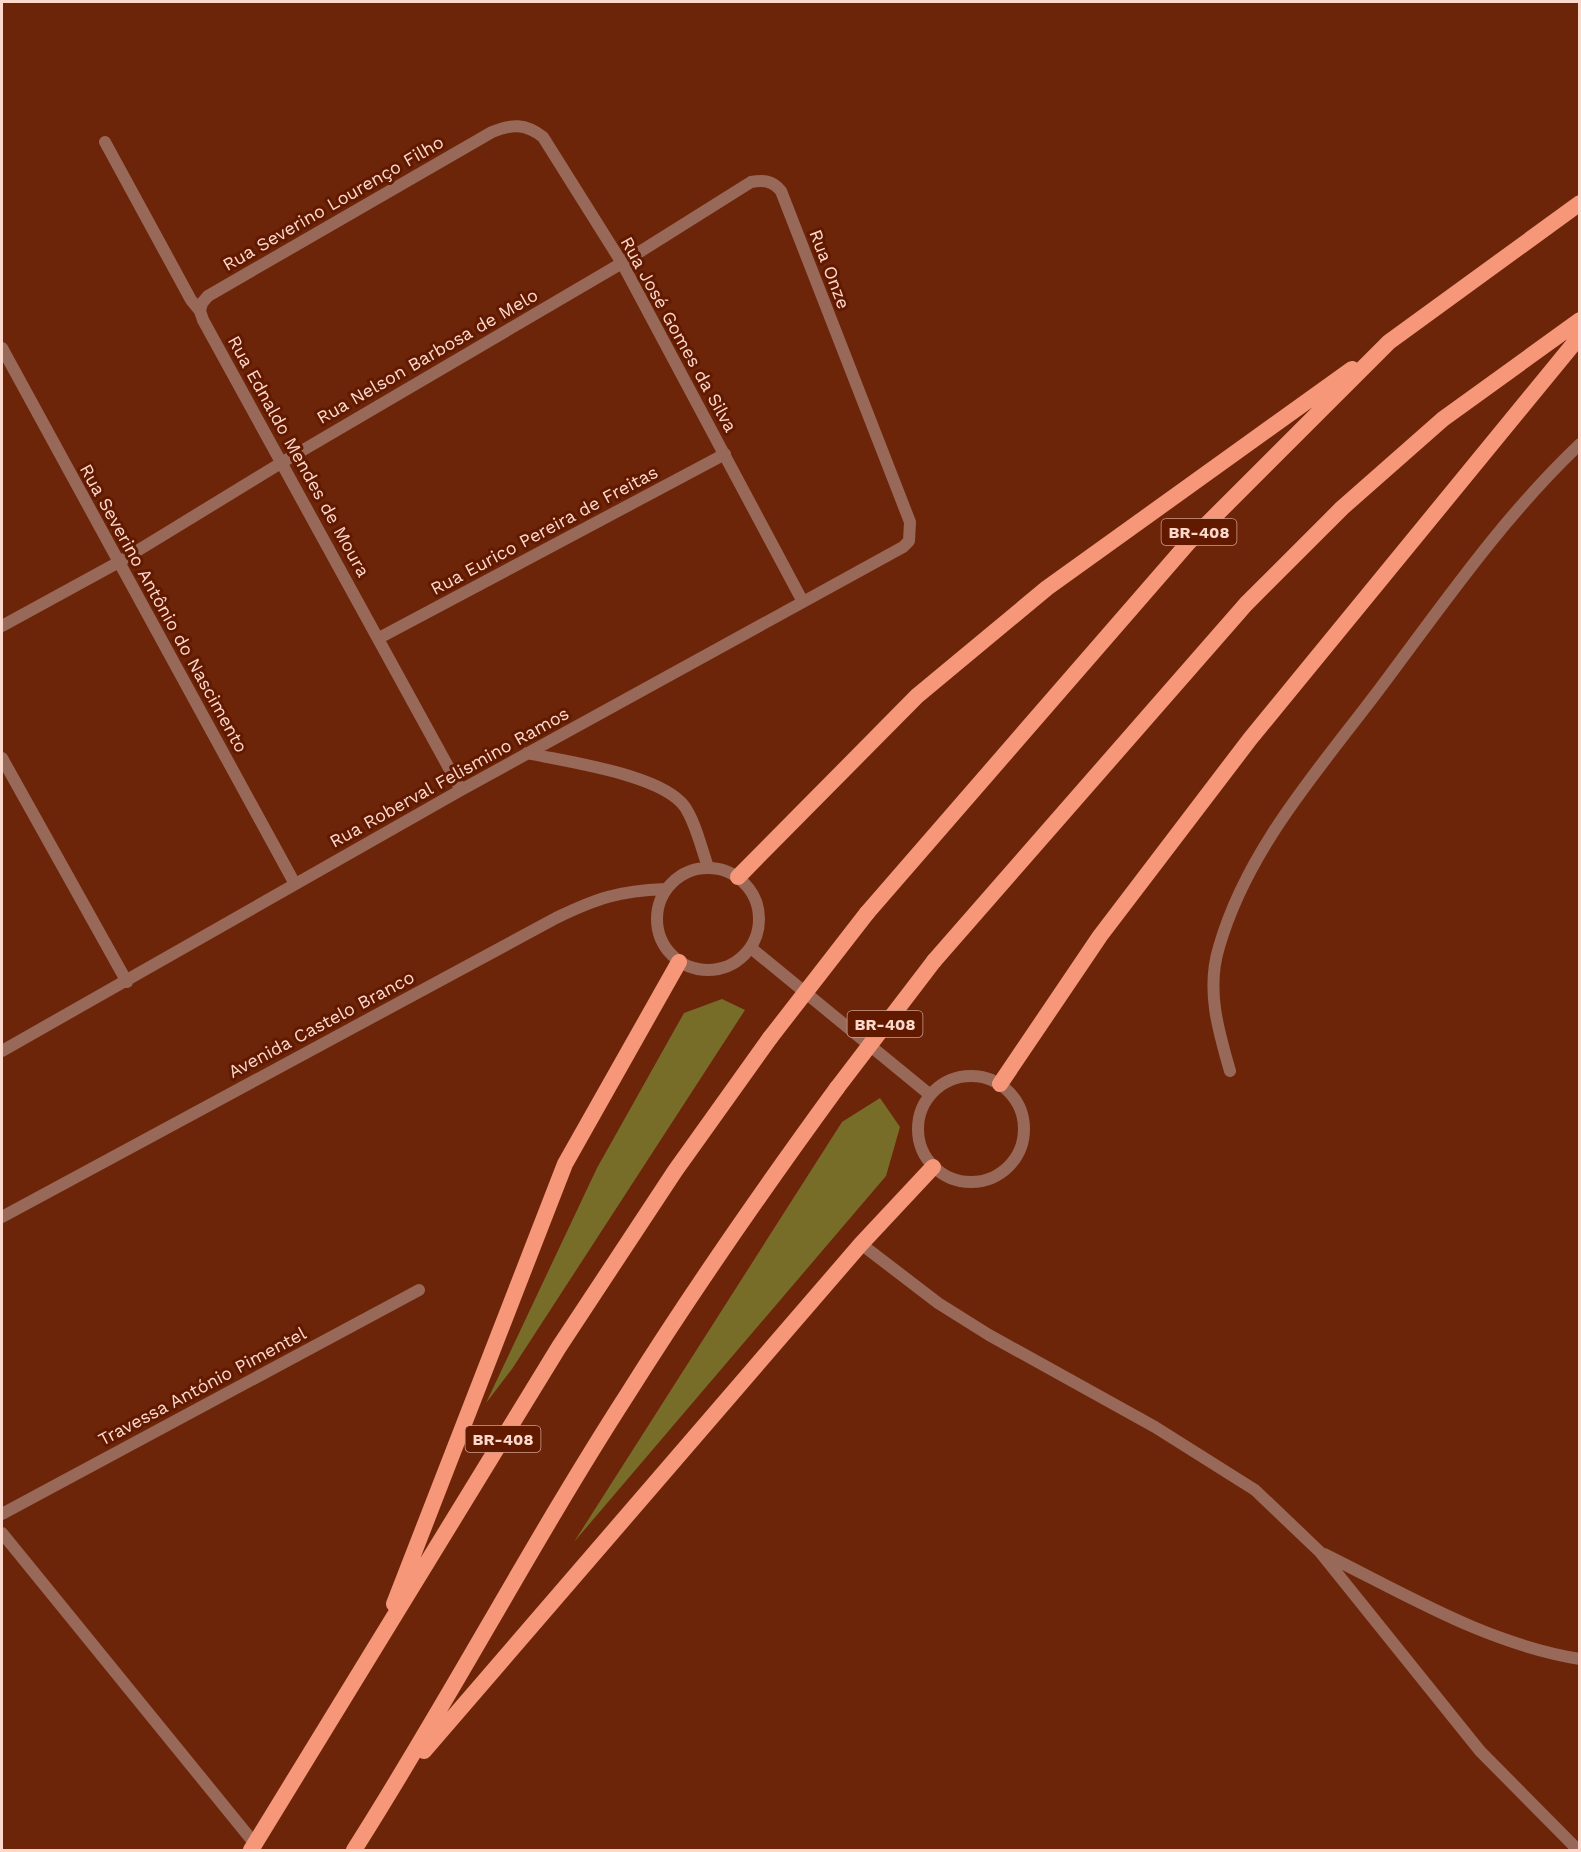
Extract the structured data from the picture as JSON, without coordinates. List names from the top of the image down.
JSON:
{
  "streets": {
    "highway": ["BR-408"],
    "street": [
      "Rua Severino Lourenço Filho",
      "Rua Onze",
      "Rua José Gomes da Silva",
      "Rua Nelson Barbosa de Melo",
      "Rua Ednaldo Mendes de Moura",
      "Rua Eurico Pereira de Freitas",
      "Rua Severino Antônio do Nascimento",
      "Rua Roberval Felismino Ramos",
      "Avenida Castelo Branco",
      "Travessa António Pimentel"
    ]
  },
  "crossings": [
    ["Rua Severino Lourenço Filho", "Rua José Gomes da Silva"],
    ["Rua Severino Lourenço Filho", "Rua Ednaldo Mendes de Moura"],
    ["Rua Onze", "Rua José Gomes da Silva"],
    ["Rua Onze", "Rua Nelson Barbosa de Melo"],
    ["Rua Onze", "Rua Roberval Felismino Ramos"],
    ["Rua José Gomes da Silva", "Rua Nelson Barbosa de Melo"],
    ["Rua José Gomes da Silva", "Rua Eurico Pereira de Freitas"],
    ["Rua José Gomes da Silva", "Rua Roberval Felismino Ramos"],
    ["Rua Nelson Barbosa de Melo", "Rua Ednaldo Mendes de Moura"],
    ["Rua Nelson Barbosa de Melo", "Rua Severino Antônio do Nascimento"],
    ["Rua Ednaldo Mendes de Moura", "Rua Eurico Pereira de Freitas"],
    ["Rua Ednaldo Mendes de Moura", "Rua Roberval Felismino Ramos"],
    ["Rua Severino Antônio do Nascimento", "Rua Roberval Felismino Ramos"]
  ]
}
